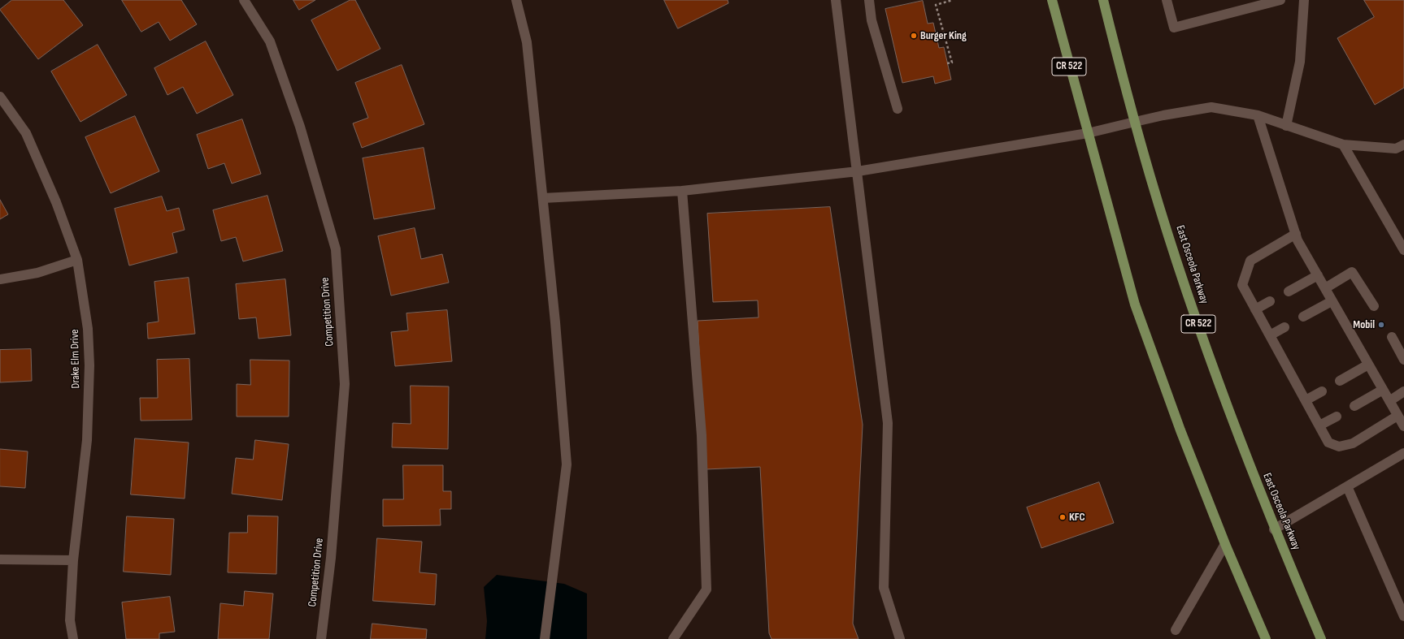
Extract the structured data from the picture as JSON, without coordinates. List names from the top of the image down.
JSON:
{
  "streets": {
    "main road": ["CR 522", "East Osceola Parkway"],
    "street": ["Competition Drive", "Drake Elm Drive"]
  },
  "places": ["Burger King", "Mobil", "KFC"]
}
